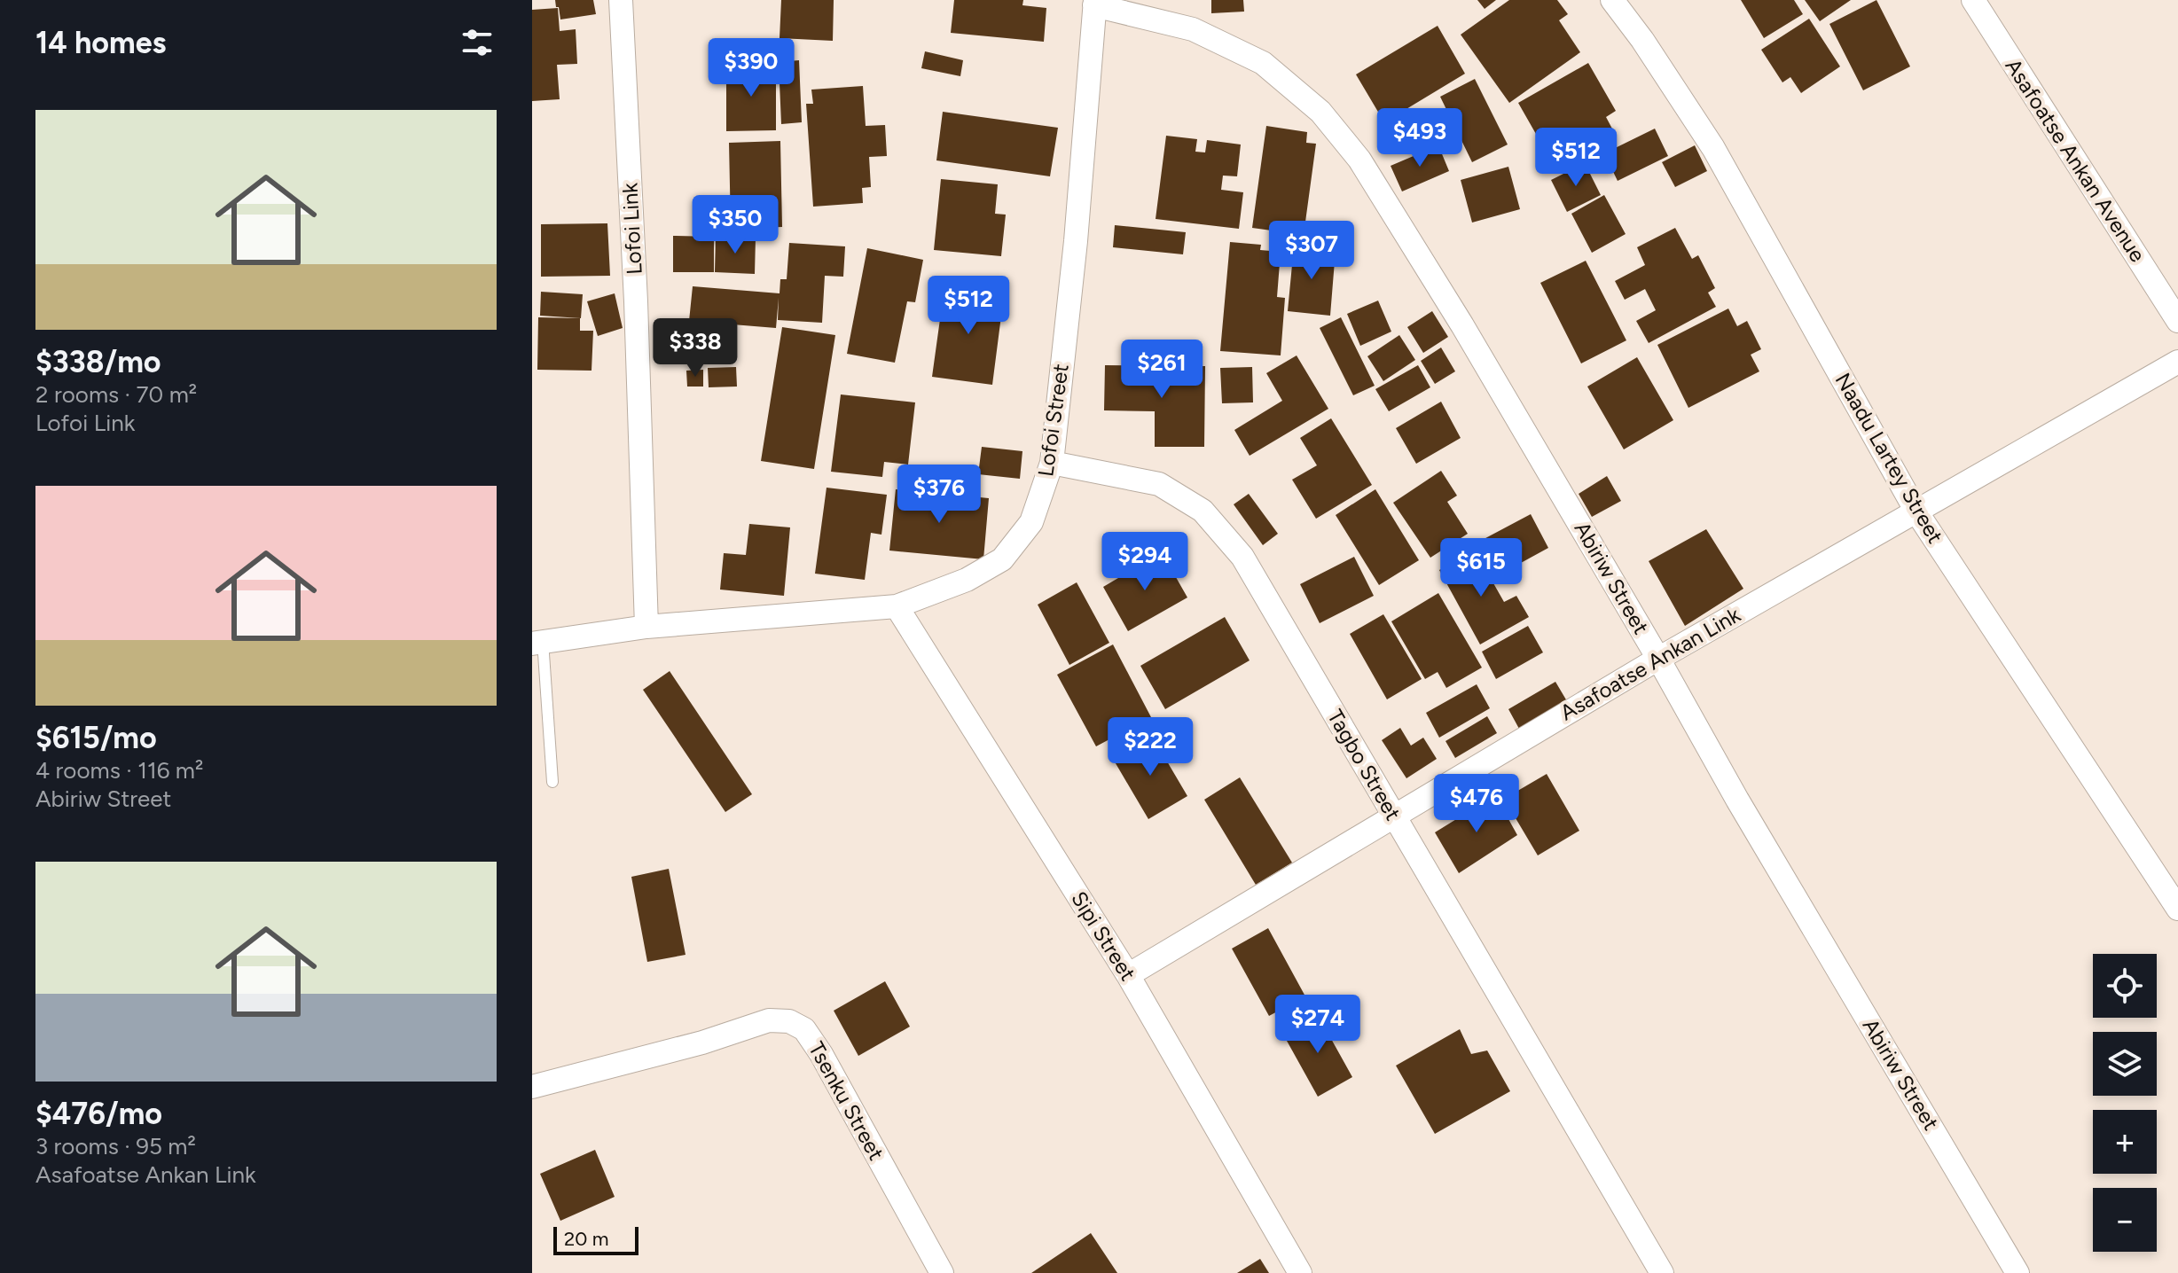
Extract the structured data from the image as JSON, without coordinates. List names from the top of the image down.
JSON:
{
  "streets": {
    "street": [
      "Asafoatse Ankan Avenue",
      "Lofoi Link",
      "Lofoi Street",
      "Naadu Lartey Street",
      "Abiriw Street",
      "Asafoatse Ankan Link",
      "Tagbo Street",
      "Sipi Street",
      "Tsenku Street"
    ]
  },
  "crossings": [
    ["Lofoi Link", "Lofoi Street"],
    ["Lofoi Street", "Abiriw Street"],
    ["Lofoi Street", "Tagbo Street"],
    ["Lofoi Street", "Sipi Street"],
    ["Naadu Lartey Street", "Asafoatse Ankan Link"],
    ["Abiriw Street", "Asafoatse Ankan Link"],
    ["Asafoatse Ankan Link", "Tagbo Street"],
    ["Asafoatse Ankan Link", "Sipi Street"]
  ],
  "scale_bar": "20 m",
  "page": {
    "heading": "14 homes",
    "price": [
      "$390",
      "$493",
      "$512",
      "$350",
      "$307",
      "$512",
      "$338",
      "$261",
      "$376",
      "$294",
      "$615",
      "$222",
      "$476",
      "$274"
    ],
    "list": [
      {
        "name": "$338/mo",
        "note": "2 rooms · 70 m² · Lofoi Link"
      },
      {
        "name": "$615/mo",
        "note": "4 rooms · 116 m² · Abiriw Street"
      },
      {
        "name": "$476/mo",
        "note": "3 rooms · 95 m² · Asafoatse Ankan Link"
      }
    ],
    "map_buttons": ["+", "−"],
    "scale": "20 m"
  }
}
